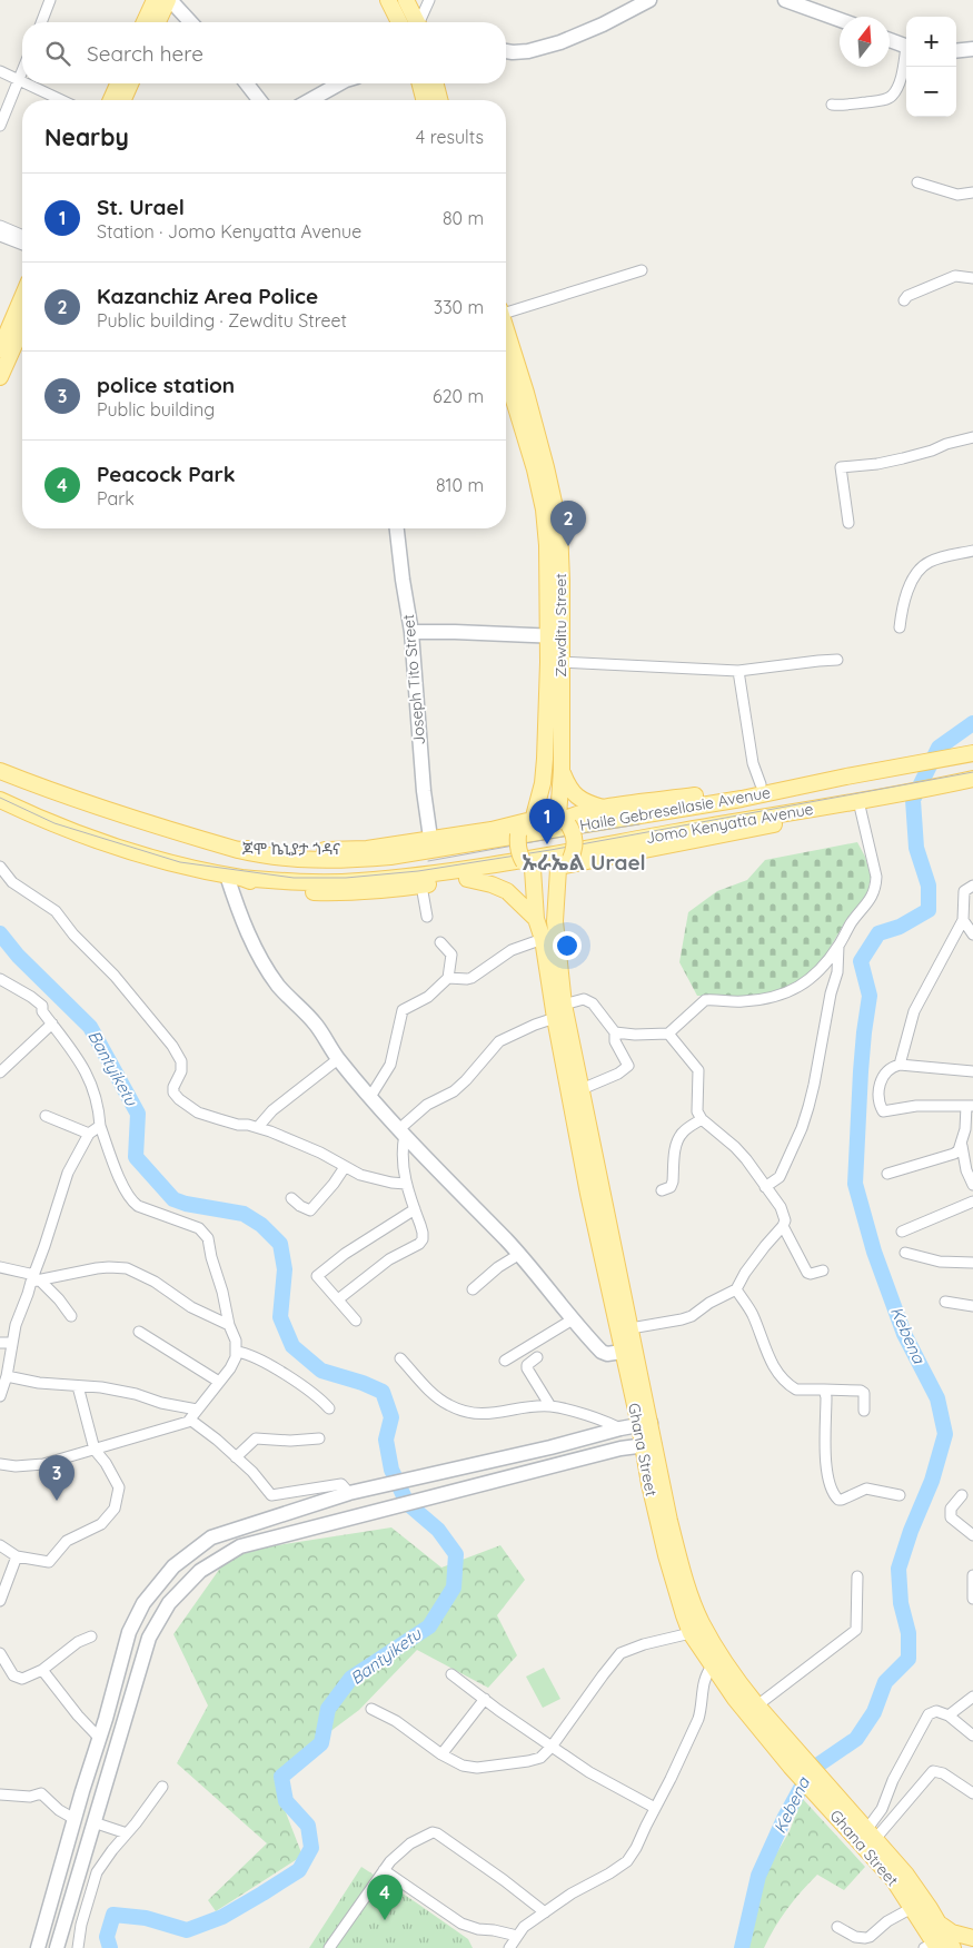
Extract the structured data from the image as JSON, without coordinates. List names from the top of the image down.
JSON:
{
  "streets": {
    "main road": [
      "Zewditu Street",
      "Joseph Tito Street",
      "Haile Gebresellasie Avenue",
      "Jomo Kenyatta Avenue",
      "ጆሞ ኬኒያታ ጎዳና",
      "Ghana Street"
    ]
  },
  "crossings": [
    ["Zewditu Street", "Haile Gebresellasie Avenue"],
    ["Zewditu Street", "ጆሞ ኬኒያታ ጎዳና"],
    ["Zewditu Street", "Ghana Street"],
    ["Joseph Tito Street", "ጆሞ ኬኒያታ ጎዳና"],
    ["Haile Gebresellasie Avenue", "ጆሞ ኬኒያታ ጎዳና"],
    ["Haile Gebresellasie Avenue", "Ghana Street"],
    ["ጆሞ ኬኒያታ ጎዳና", "Ghana Street"]
  ],
  "districts": ["ኡራኤል Urael"],
  "water": ["Bantyiketu", "Kebena"],
  "north": "top",
  "page": {
    "map_buttons": ["+", "−"],
    "search": "Search here",
    "heading": ["Nearby", "4 results"],
    "list": [
      {
        "mark": "1",
        "name": "St. Urael",
        "note": "Station · Jomo Kenyatta Avenue",
        "value": "80 m"
      },
      {
        "mark": "2",
        "name": "Kazanchiz Area Police",
        "note": "Public building · Zewditu Street",
        "value": "330 m"
      },
      {
        "mark": "3",
        "name": "police station",
        "note": "Public building",
        "value": "620 m"
      },
      {
        "mark": "4",
        "name": "Peacock Park",
        "note": "Park",
        "value": "810 m"
      }
    ],
    "pins": [
      "2",
      "1",
      "3",
      "4"
    ]
  }
}
